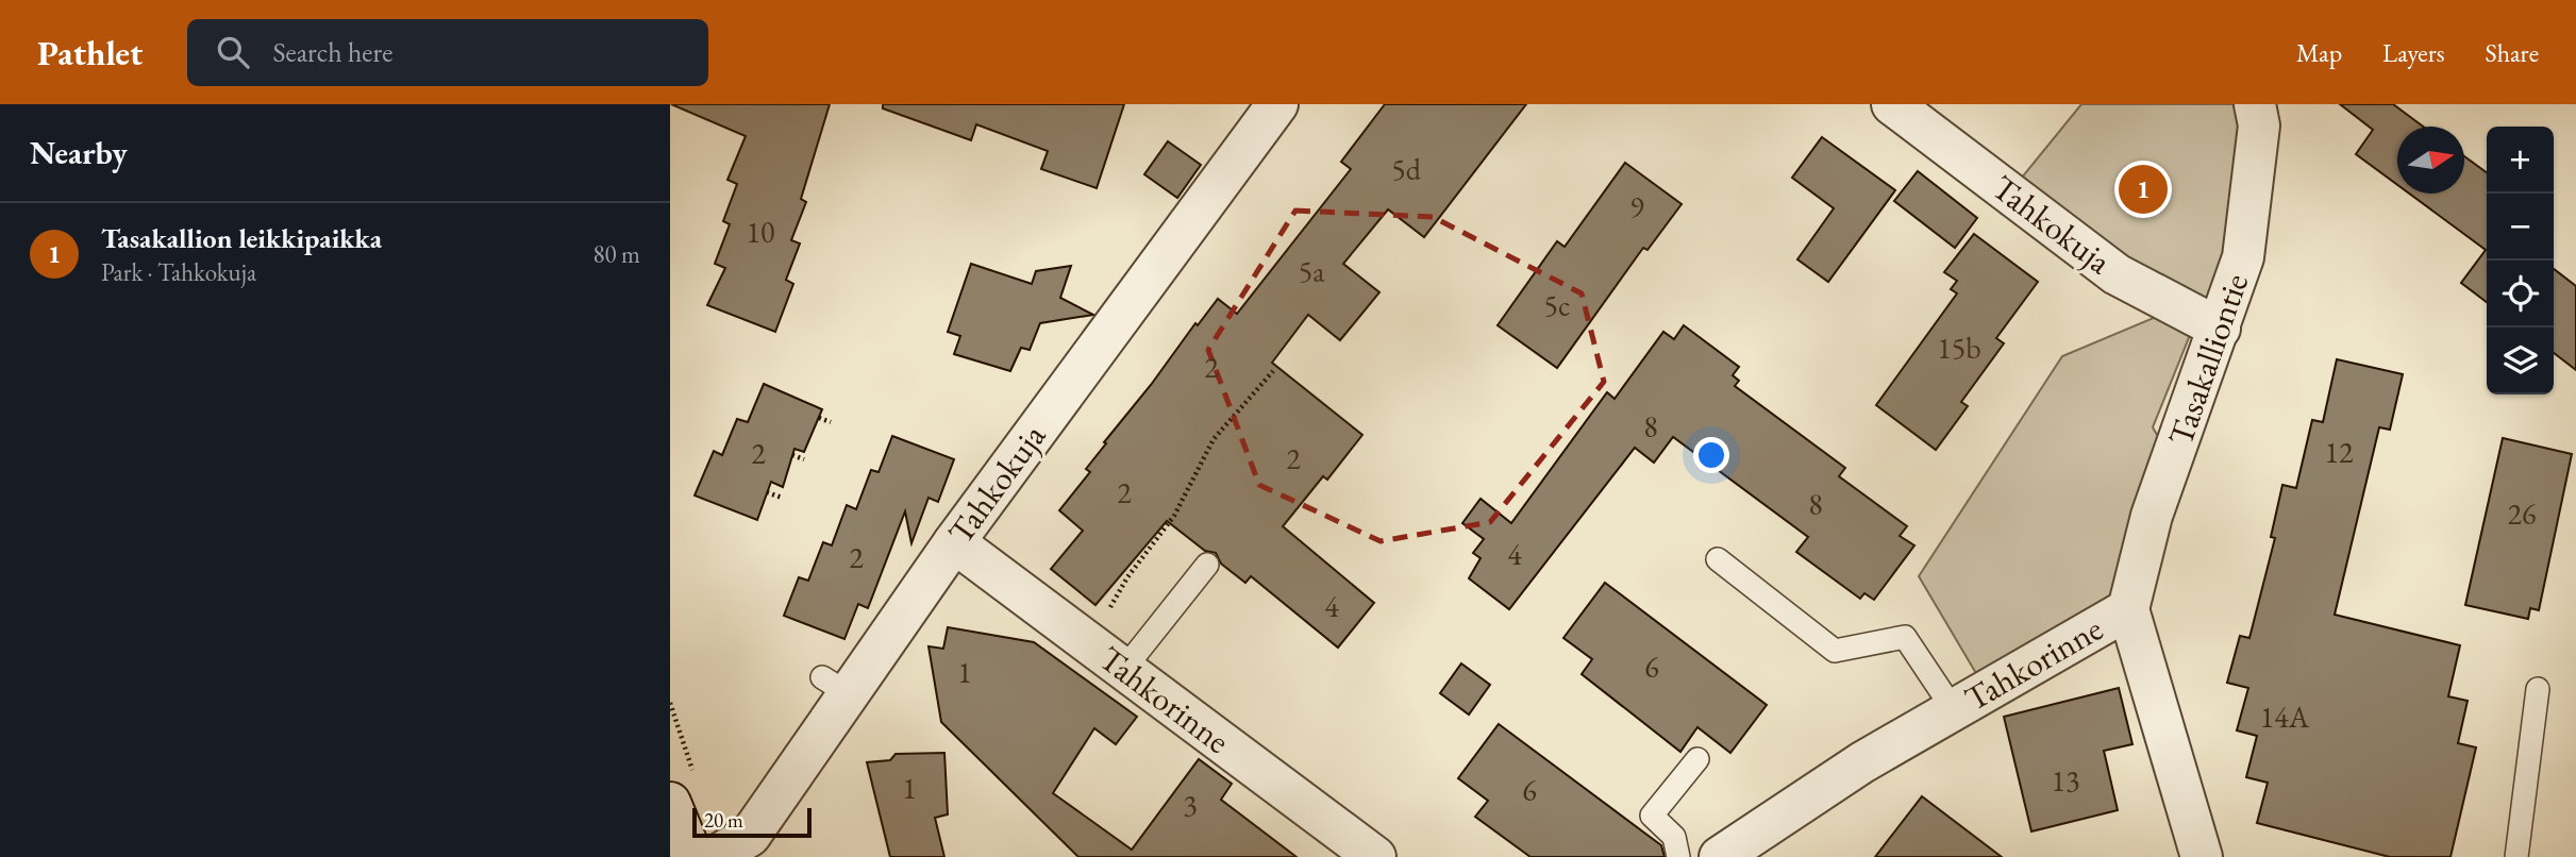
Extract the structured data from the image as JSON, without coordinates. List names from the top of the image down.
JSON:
{
  "streets": {
    "street": ["Tahkokuja", "Tasakalliontie", "Tahkorinne"]
  },
  "crossings": [
    ["Tahkokuja", "Tasakalliontie"],
    ["Tahkokuja", "Tahkorinne"],
    ["Tasakalliontie", "Tahkorinne"]
  ],
  "house_numbers": [
    "5d",
    "9",
    "10",
    "5a",
    "5c",
    "15b",
    "2",
    "8",
    "12",
    "2",
    "2",
    "2",
    "8",
    "26",
    "4",
    "2",
    "4",
    "6",
    "1",
    "14A",
    "13",
    "1",
    "6",
    "3"
  ],
  "scale_bar": "20 m",
  "north": "right",
  "page": {
    "header": "Pathlet",
    "search": "Search here",
    "nav": ["Map", "Layers", "Share"],
    "heading": "Nearby",
    "map_buttons": ["+", "−"],
    "pins": "1",
    "list": [
      {
        "mark": "1",
        "name": "Tasakallion leikkipaikka",
        "note": "Park · Tahkokuja",
        "value": "80 m"
      }
    ],
    "scale": "20 m"
  }
}
